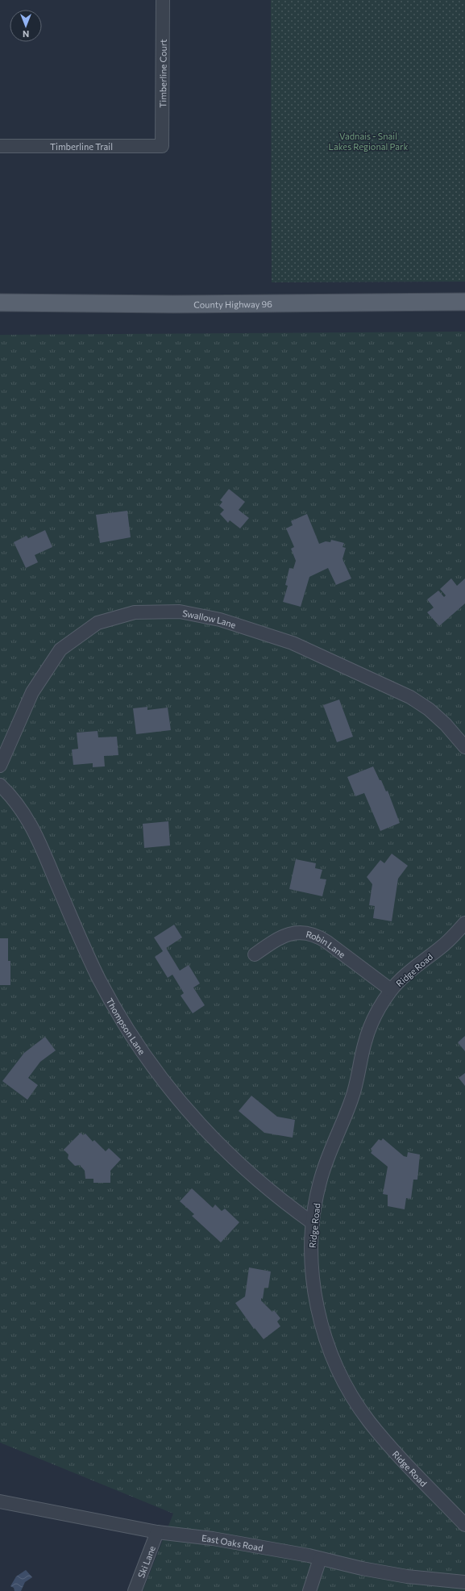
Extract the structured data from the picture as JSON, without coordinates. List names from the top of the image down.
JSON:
{
  "streets": {
    "main road": ["County Highway 96"],
    "street": [
      "Timberline Court",
      "Timberline Trail",
      "Swallow Lane",
      "Robin Lane",
      "Ridge Road",
      "Thompson Lane",
      "East Oaks Road",
      "Ski Lane"
    ]
  },
  "crossings": [
    ["Timberline Court", "Timberline Trail"],
    ["Robin Lane", "Ridge Road"],
    ["Ridge Road", "Thompson Lane"],
    ["East Oaks Road", "Ski Lane"]
  ],
  "parks": ["Vadnais - Snail Lakes Regional Park"],
  "north": "bottom"
}
